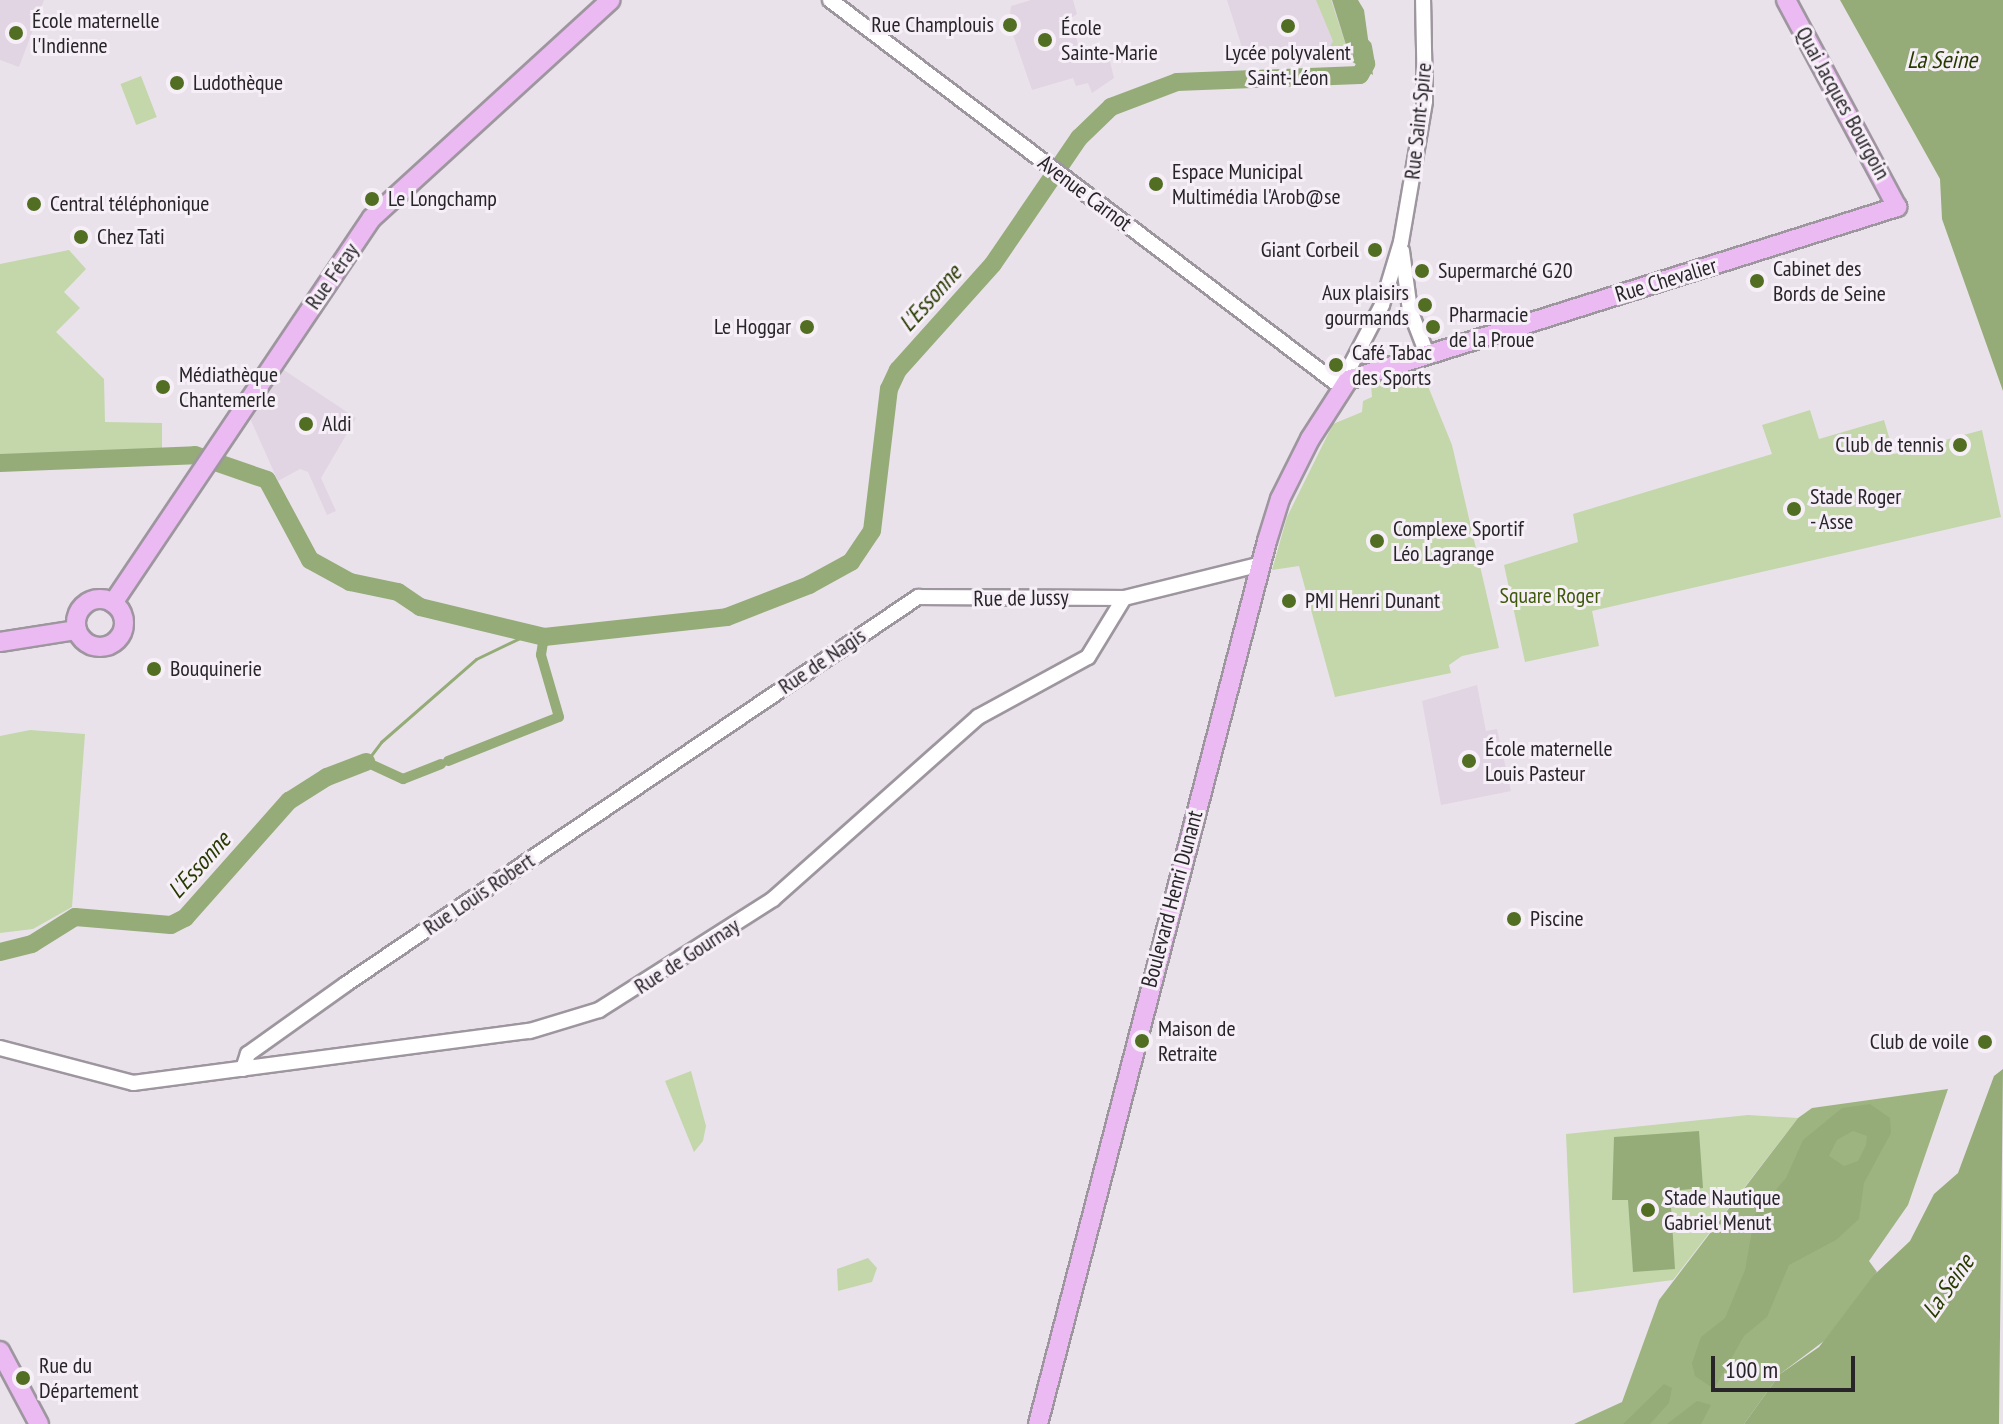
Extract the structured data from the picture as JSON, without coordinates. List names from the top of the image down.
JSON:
{
  "streets": {
    "main road": [
      "Quai Jacques Bourgoin",
      "Rue Féray",
      "Rue Chevalier",
      "Boulevard Henri Dunant"
    ],
    "street": [
      "Rue Saint-Spire",
      "Avenue Carnot",
      "Rue de Jussy",
      "Rue de Nagis",
      "Rue Louis Robert",
      "Rue de Gournay"
    ]
  },
  "crossings": [
    ["Quai Jacques Bourgoin", "Rue Chevalier"],
    ["Rue Saint-Spire", "Rue Chevalier"],
    ["Avenue Carnot", "Rue Chevalier"],
    ["Avenue Carnot", "Boulevard Henri Dunant"],
    ["Rue Chevalier", "Boulevard Henri Dunant"],
    ["Rue de Jussy", "Rue de Nagis"],
    ["Rue de Jussy", "Rue de Gournay"],
    ["Rue de Nagis", "Rue Louis Robert"],
    ["Rue Louis Robert", "Rue de Gournay"]
  ],
  "water": ["La Seine", "L'Essonne"],
  "parks": ["Square Roger"],
  "places": [
    "Rue Champlouis",
    "Lycée polyvalent Saint-Léon",
    "École maternelle l'Indienne",
    "École Sainte-Marie",
    "Ludothèque",
    "Espace Municipal Multimédia l'Arob@se",
    "Le Longchamp",
    "Central téléphonique",
    "Chez Tati",
    "Giant Corbeil",
    "Supermarché G20",
    "Cabinet des Bords de Seine",
    "Aux plaisirs gourmands",
    "Le Hoggar",
    "Pharmacie de la Proue",
    "Café Tabac des Sports",
    "Médiathèque Chantemerle",
    "Aldi",
    "Club de tennis",
    "Stade Roger - Asse",
    "Complexe Sportif Léo Lagrange",
    "PMI Henri Dunant",
    "Bouquinerie",
    "École maternelle Louis Pasteur",
    "Piscine",
    "Maison de Retraite",
    "Club de voile",
    "Stade Nautique Gabriel Menut",
    "Rue du Département"
  ],
  "scale_bar": "100 m"
}
